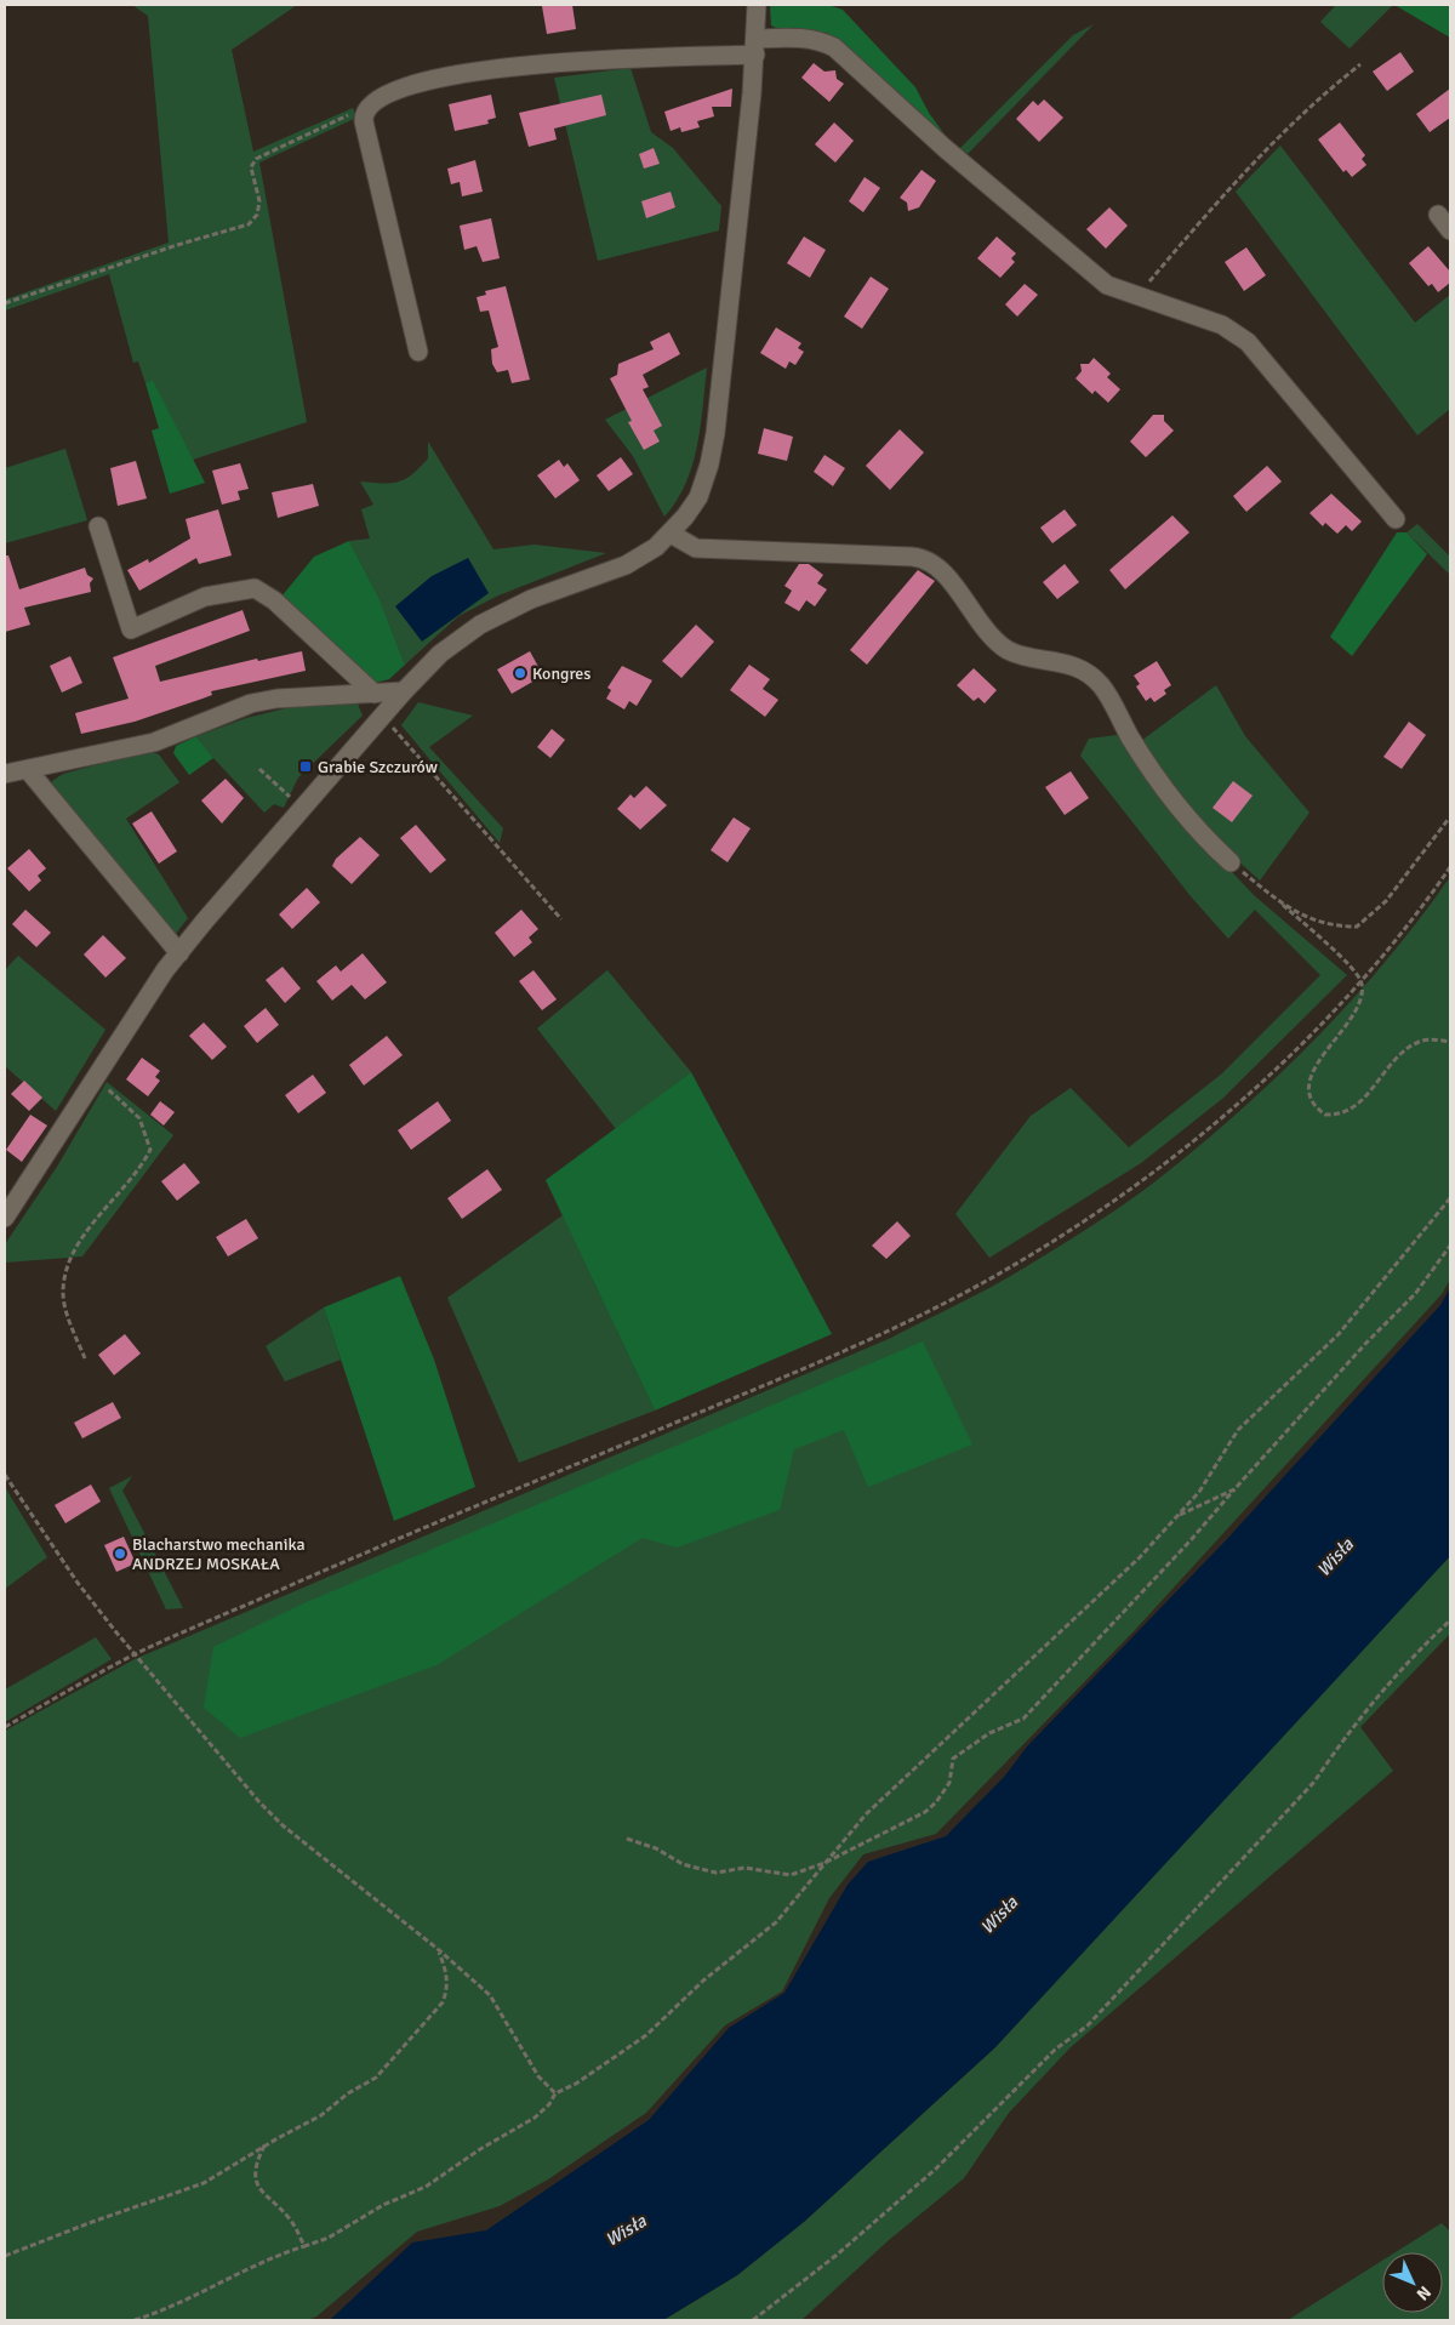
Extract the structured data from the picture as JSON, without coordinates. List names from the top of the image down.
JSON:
{
  "water": ["Wisła"],
  "places": {
    "other": ["Kongres", "Blacharstwo mechanika ANDRZEJ MOSKAŁA"],
    "transit": ["Grabie Szczurów"]
  },
  "north": "bottom right"
}
